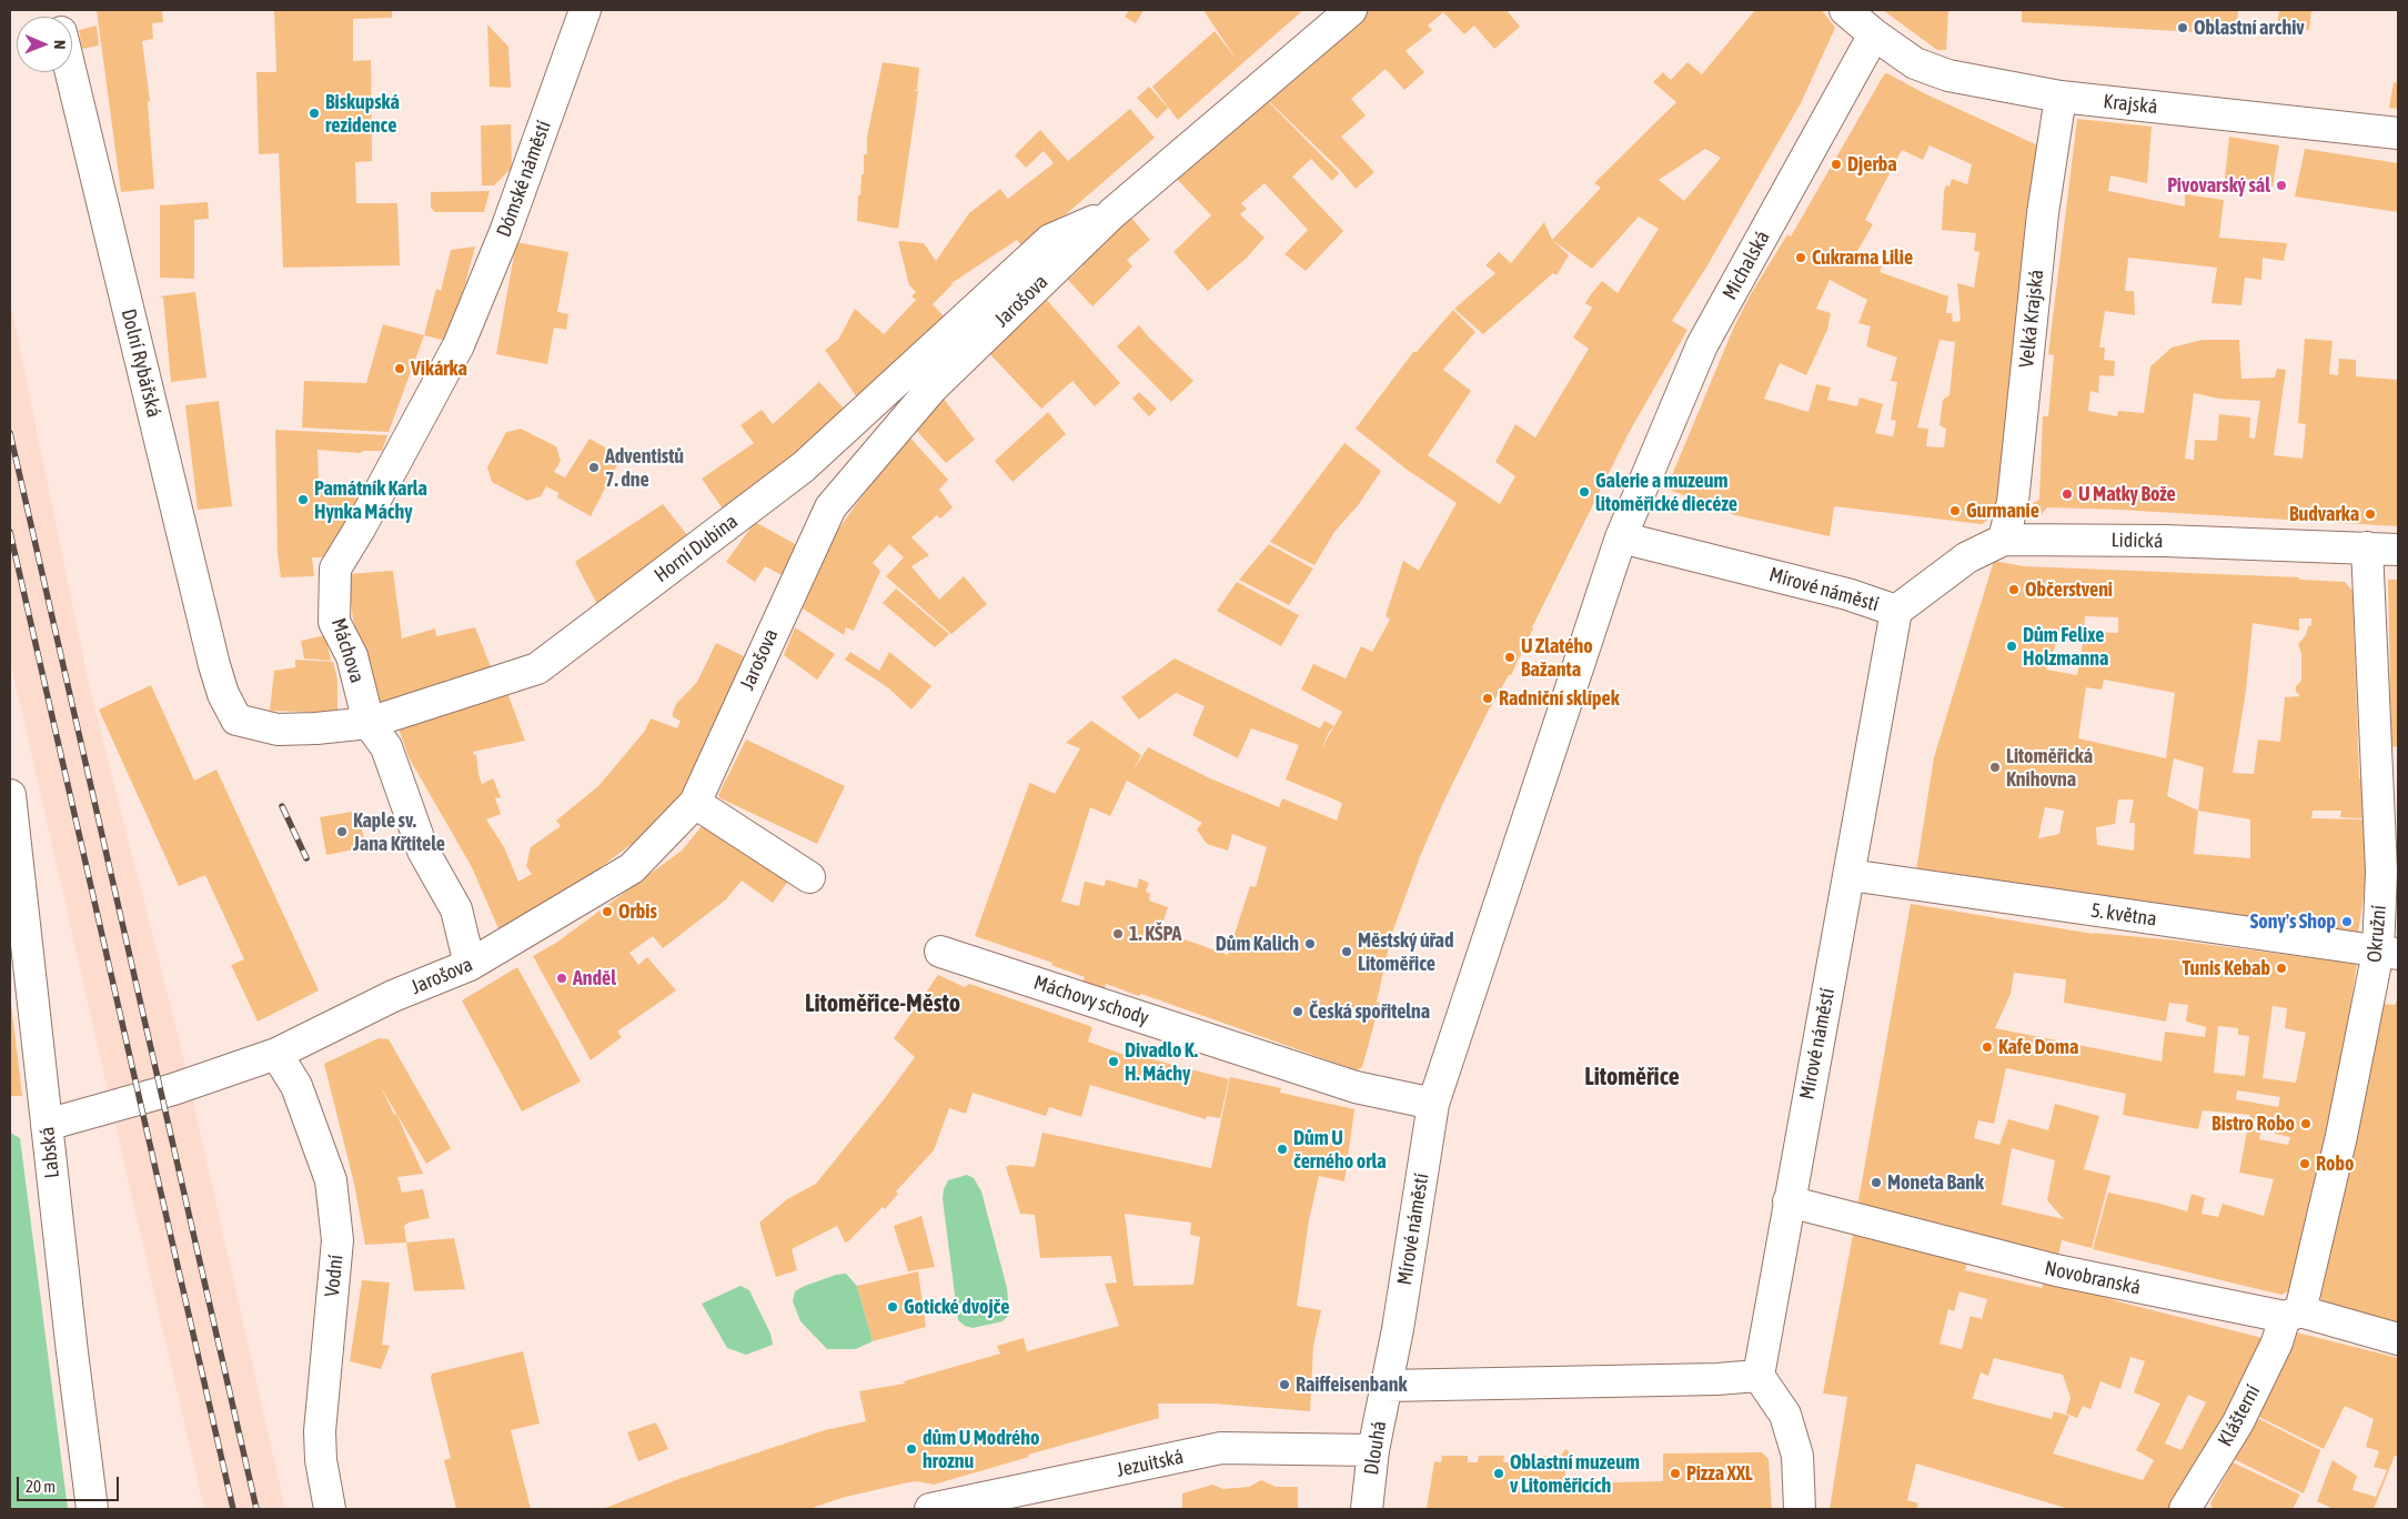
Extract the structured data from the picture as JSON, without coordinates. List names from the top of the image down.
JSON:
{
  "streets": {
    "street": [
      "Krajská",
      "Dómské náměstí",
      "Michalská",
      "Jarošova",
      "Velká Krajská",
      "Dolní Rybářská",
      "Lidická",
      "Horní Dubina",
      "Mírové náměstí",
      "Máchova",
      "5. května",
      "Okružní",
      "Máchovy schody",
      "Labská",
      "Vodní",
      "Novobranská",
      "Klášterní",
      "Dlouhá",
      "Jezuitská"
    ]
  },
  "crossings": [
    ["Krajská", "Michalská"],
    ["Krajská", "Velká Krajská"],
    ["Dómské náměstí", "Máchova"],
    ["Michalská", "Mírové náměstí"],
    ["Jarošova", "Horní Dubina"],
    ["Jarošova", "Máchova"],
    ["Jarošova", "Labská"],
    ["Jarošova", "Vodní"],
    ["Velká Krajská", "Lidická"],
    ["Dolní Rybářská", "Horní Dubina"],
    ["Lidická", "Mírové náměstí"],
    ["Lidická", "Okružní"],
    ["Horní Dubina", "Máchova"],
    ["Mírové náměstí", "5. května"],
    ["Mírové náměstí", "Máchovy schody"],
    ["Mírové náměstí", "Novobranská"],
    ["Mírové náměstí", "Dlouhá"],
    ["5. května", "Okružní"],
    ["Okružní", "Novobranská"],
    ["Okružní", "Klášterní"],
    ["Novobranská", "Klášterní"],
    ["Dlouhá", "Jezuitská"]
  ],
  "districts": ["Litoměřice-Město", "Litoměřice"],
  "places": [
    "Oblastní archiv",
    "Biskupská rezidence",
    "Djerba",
    "Pivovarský sál",
    "Cukrarna Lilie",
    "Vikárka",
    "Adventistů 7. dne",
    "Galerie a muzeum litoměřické diecéze",
    "U Matky Bože",
    "Památník Karla Hynka Máchy",
    "Gurmanie",
    "Budvarka",
    "Občerstveni",
    "Dům Felixe Holzmanna",
    "U Zlatého Bažanta",
    "Radniční sklípek",
    "Litoměřická Knihovna",
    "Kaple sv. Jana Křtitele",
    "Orbis",
    "Sony's Shop",
    "1. KŠPA",
    "Dům Kalich",
    "Městský úřad Litoměřice",
    "Tunis Kebab",
    "Anděl",
    "Česká spořitelna",
    "Kafe Doma",
    "Divadlo K. H. Máchy",
    "Bistro Robo",
    "Dům U černého orla",
    "Robo",
    "Moneta Bank",
    "Gotické dvojče",
    "Raiffeisenbank",
    "dům U Modrého hroznu",
    "Oblastní muzeum v Litoměřicích",
    "Pizza XXL"
  ],
  "scale_bar": "20 m",
  "north": "right"
}
